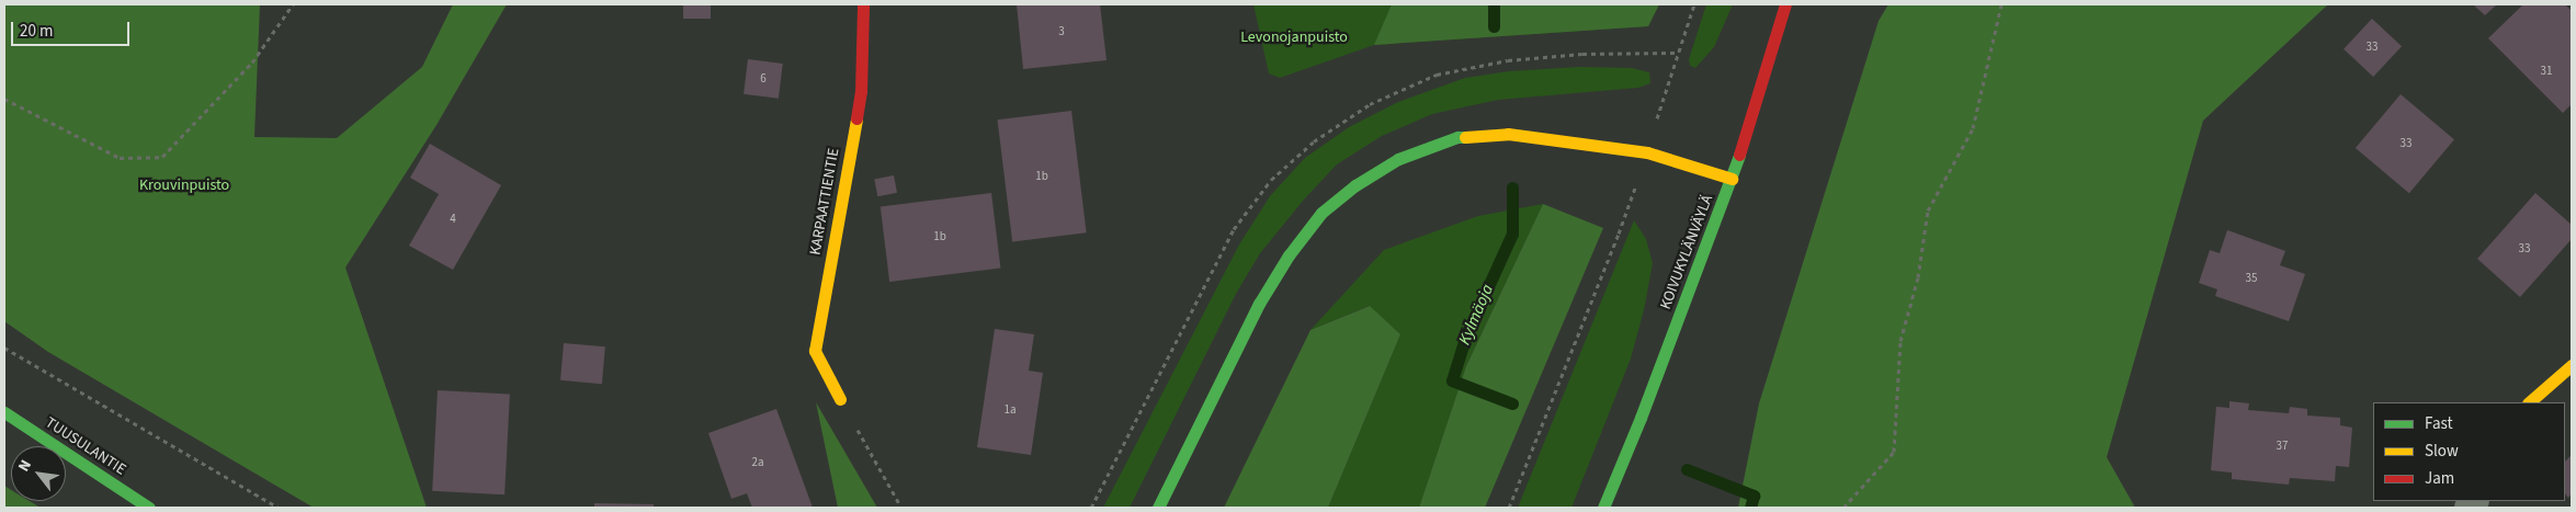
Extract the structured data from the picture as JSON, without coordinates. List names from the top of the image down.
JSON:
{
  "streets": {
    "main road": ["KARPAATTIENTIE", "KOIVUKYLÄNVÄYLÄ", "TUUSULANTIE"]
  },
  "water": ["Kylmäoja"],
  "parks": ["Levonojanpuisto", "Krouvinpuisto"],
  "house_numbers": [
    "3",
    "33",
    "31",
    "6",
    "33",
    "1b",
    "4",
    "1b",
    "33",
    "35",
    "1a",
    "37",
    "2a"
  ],
  "legend": ["Fast", "Slow", "Jam"],
  "scale_bar": "20 m",
  "north": "top left"
}
